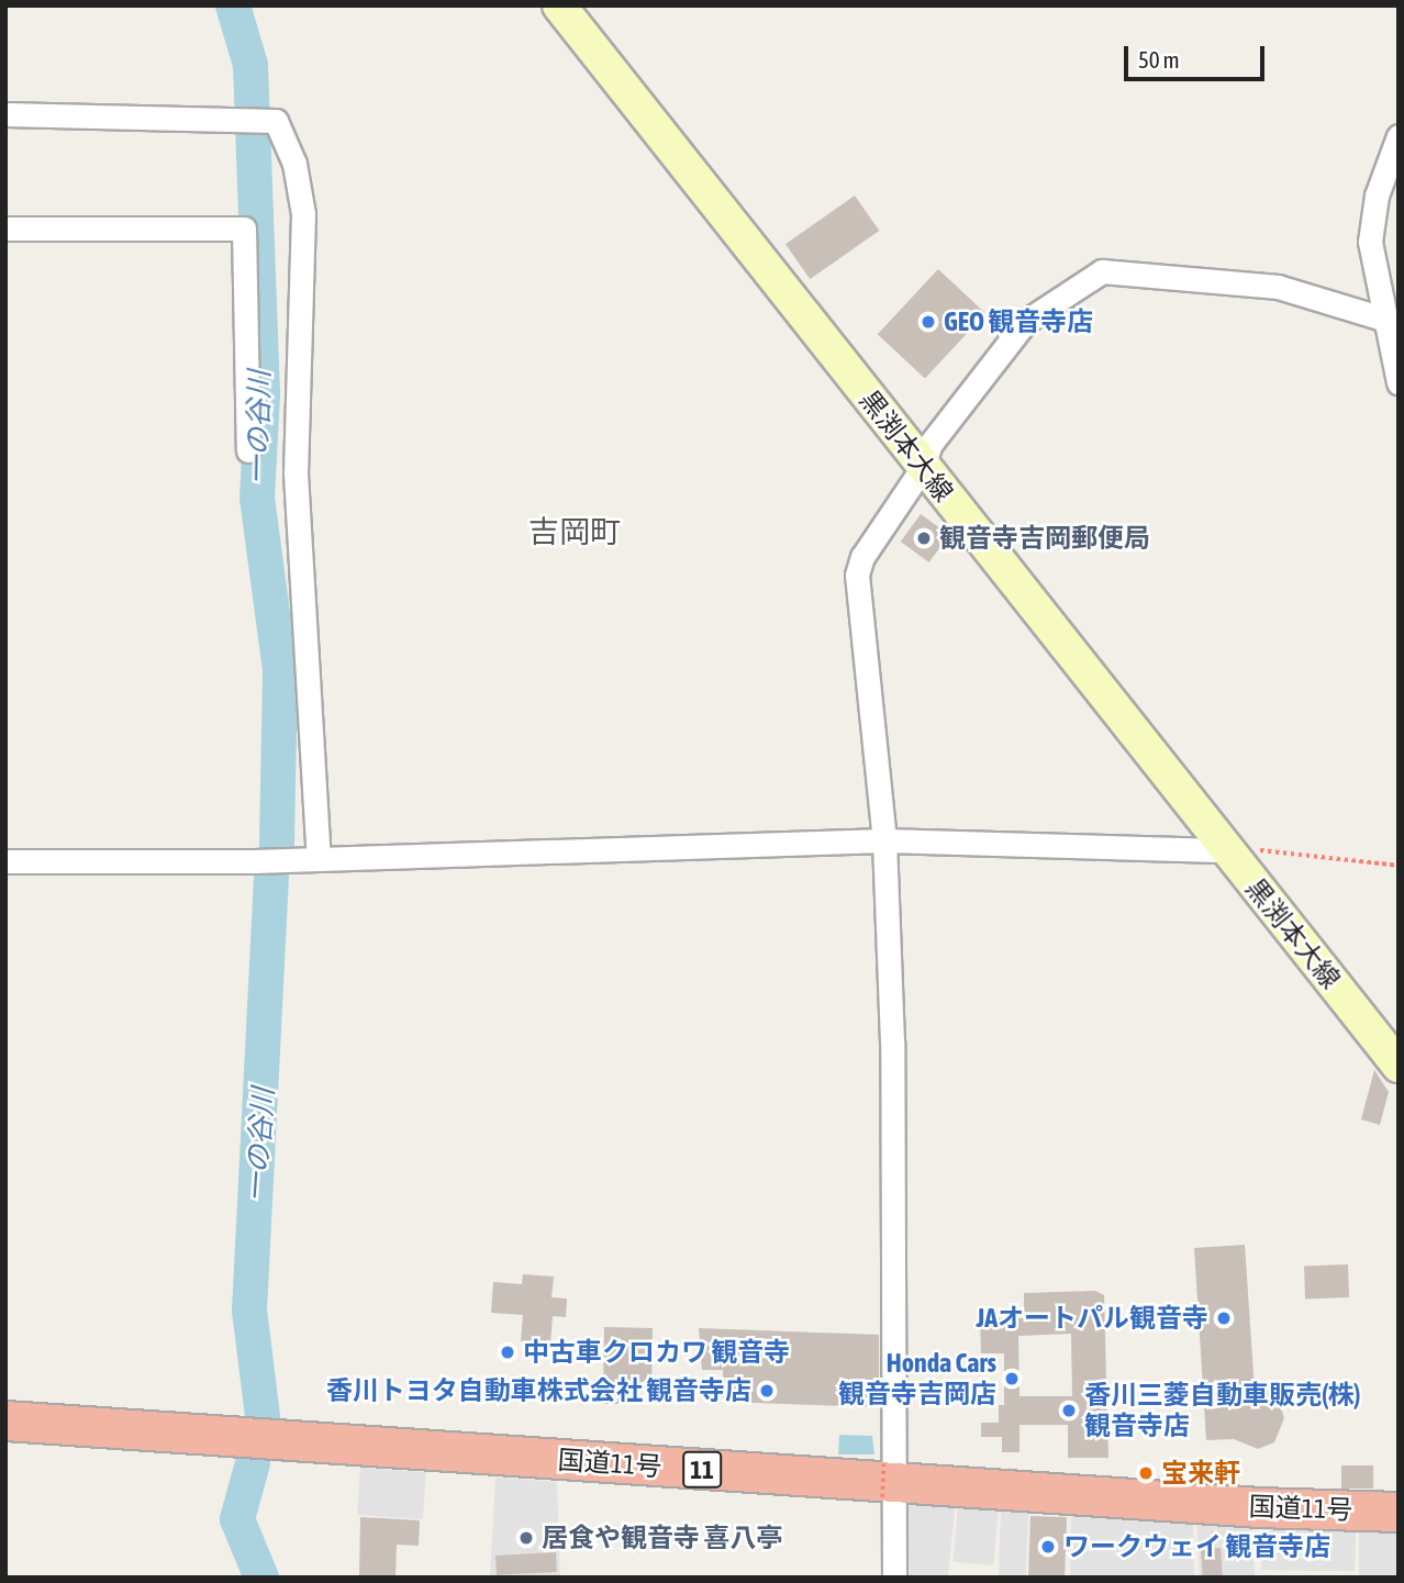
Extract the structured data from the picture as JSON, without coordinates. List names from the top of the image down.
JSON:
{
  "streets": {
    "highway": ["国道11号", "11"],
    "main road": ["黒渕本大線"]
  },
  "districts": ["吉岡町"],
  "water": ["一の谷川"],
  "places": [
    "GEO 観音寺店",
    "観音寺吉岡郵便局",
    "JAオートパル観音寺",
    "中古車クロカワ 観音寺",
    "Honda Cars 観音寺吉岡店",
    "香川トヨタ自動車株式会社 観音寺店",
    "香川三菱自動車販売(株) 観音寺店",
    "宝来軒",
    "居食や観音寺 喜八亭",
    "ワークウェイ 観音寺店"
  ],
  "scale_bar": "50 m"
}
